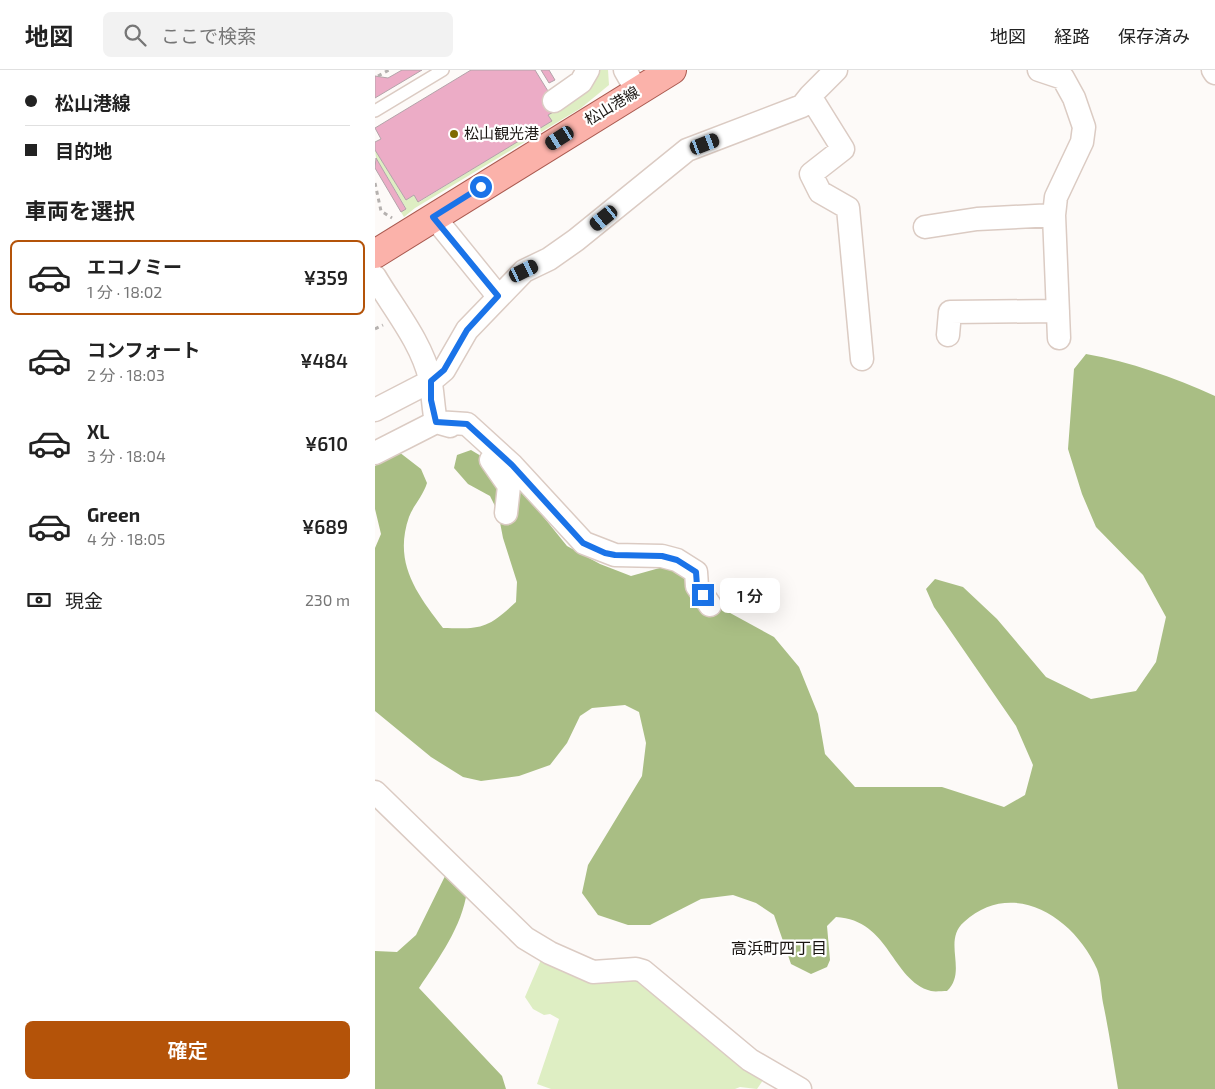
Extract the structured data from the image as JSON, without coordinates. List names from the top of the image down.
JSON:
{
  "streets": {
    "main road": ["松山港線"]
  },
  "districts": ["高浜町四丁目"],
  "places": ["松山観光港"],
  "page": {
    "header": "地図",
    "search": "ここで検索",
    "nav": ["地図", "経路", "保存済み"],
    "banner": ["松山港線", "目的地"],
    "heading": "車両を選択",
    "list": [
      {
        "name": "エコノミー",
        "note": "1 分 · 18:02",
        "value": "¥359"
      },
      {
        "name": "コンフォート",
        "note": "2 分 · 18:03",
        "value": "¥484"
      },
      {
        "name": "XL",
        "note": "3 分 · 18:04",
        "value": "¥610"
      },
      {
        "name": "Green",
        "note": "4 分 · 18:05",
        "value": "¥689"
      }
    ],
    "pay": ["現金", "230 m"],
    "bubble": "1 分",
    "buttons": "確定"
  }
}
